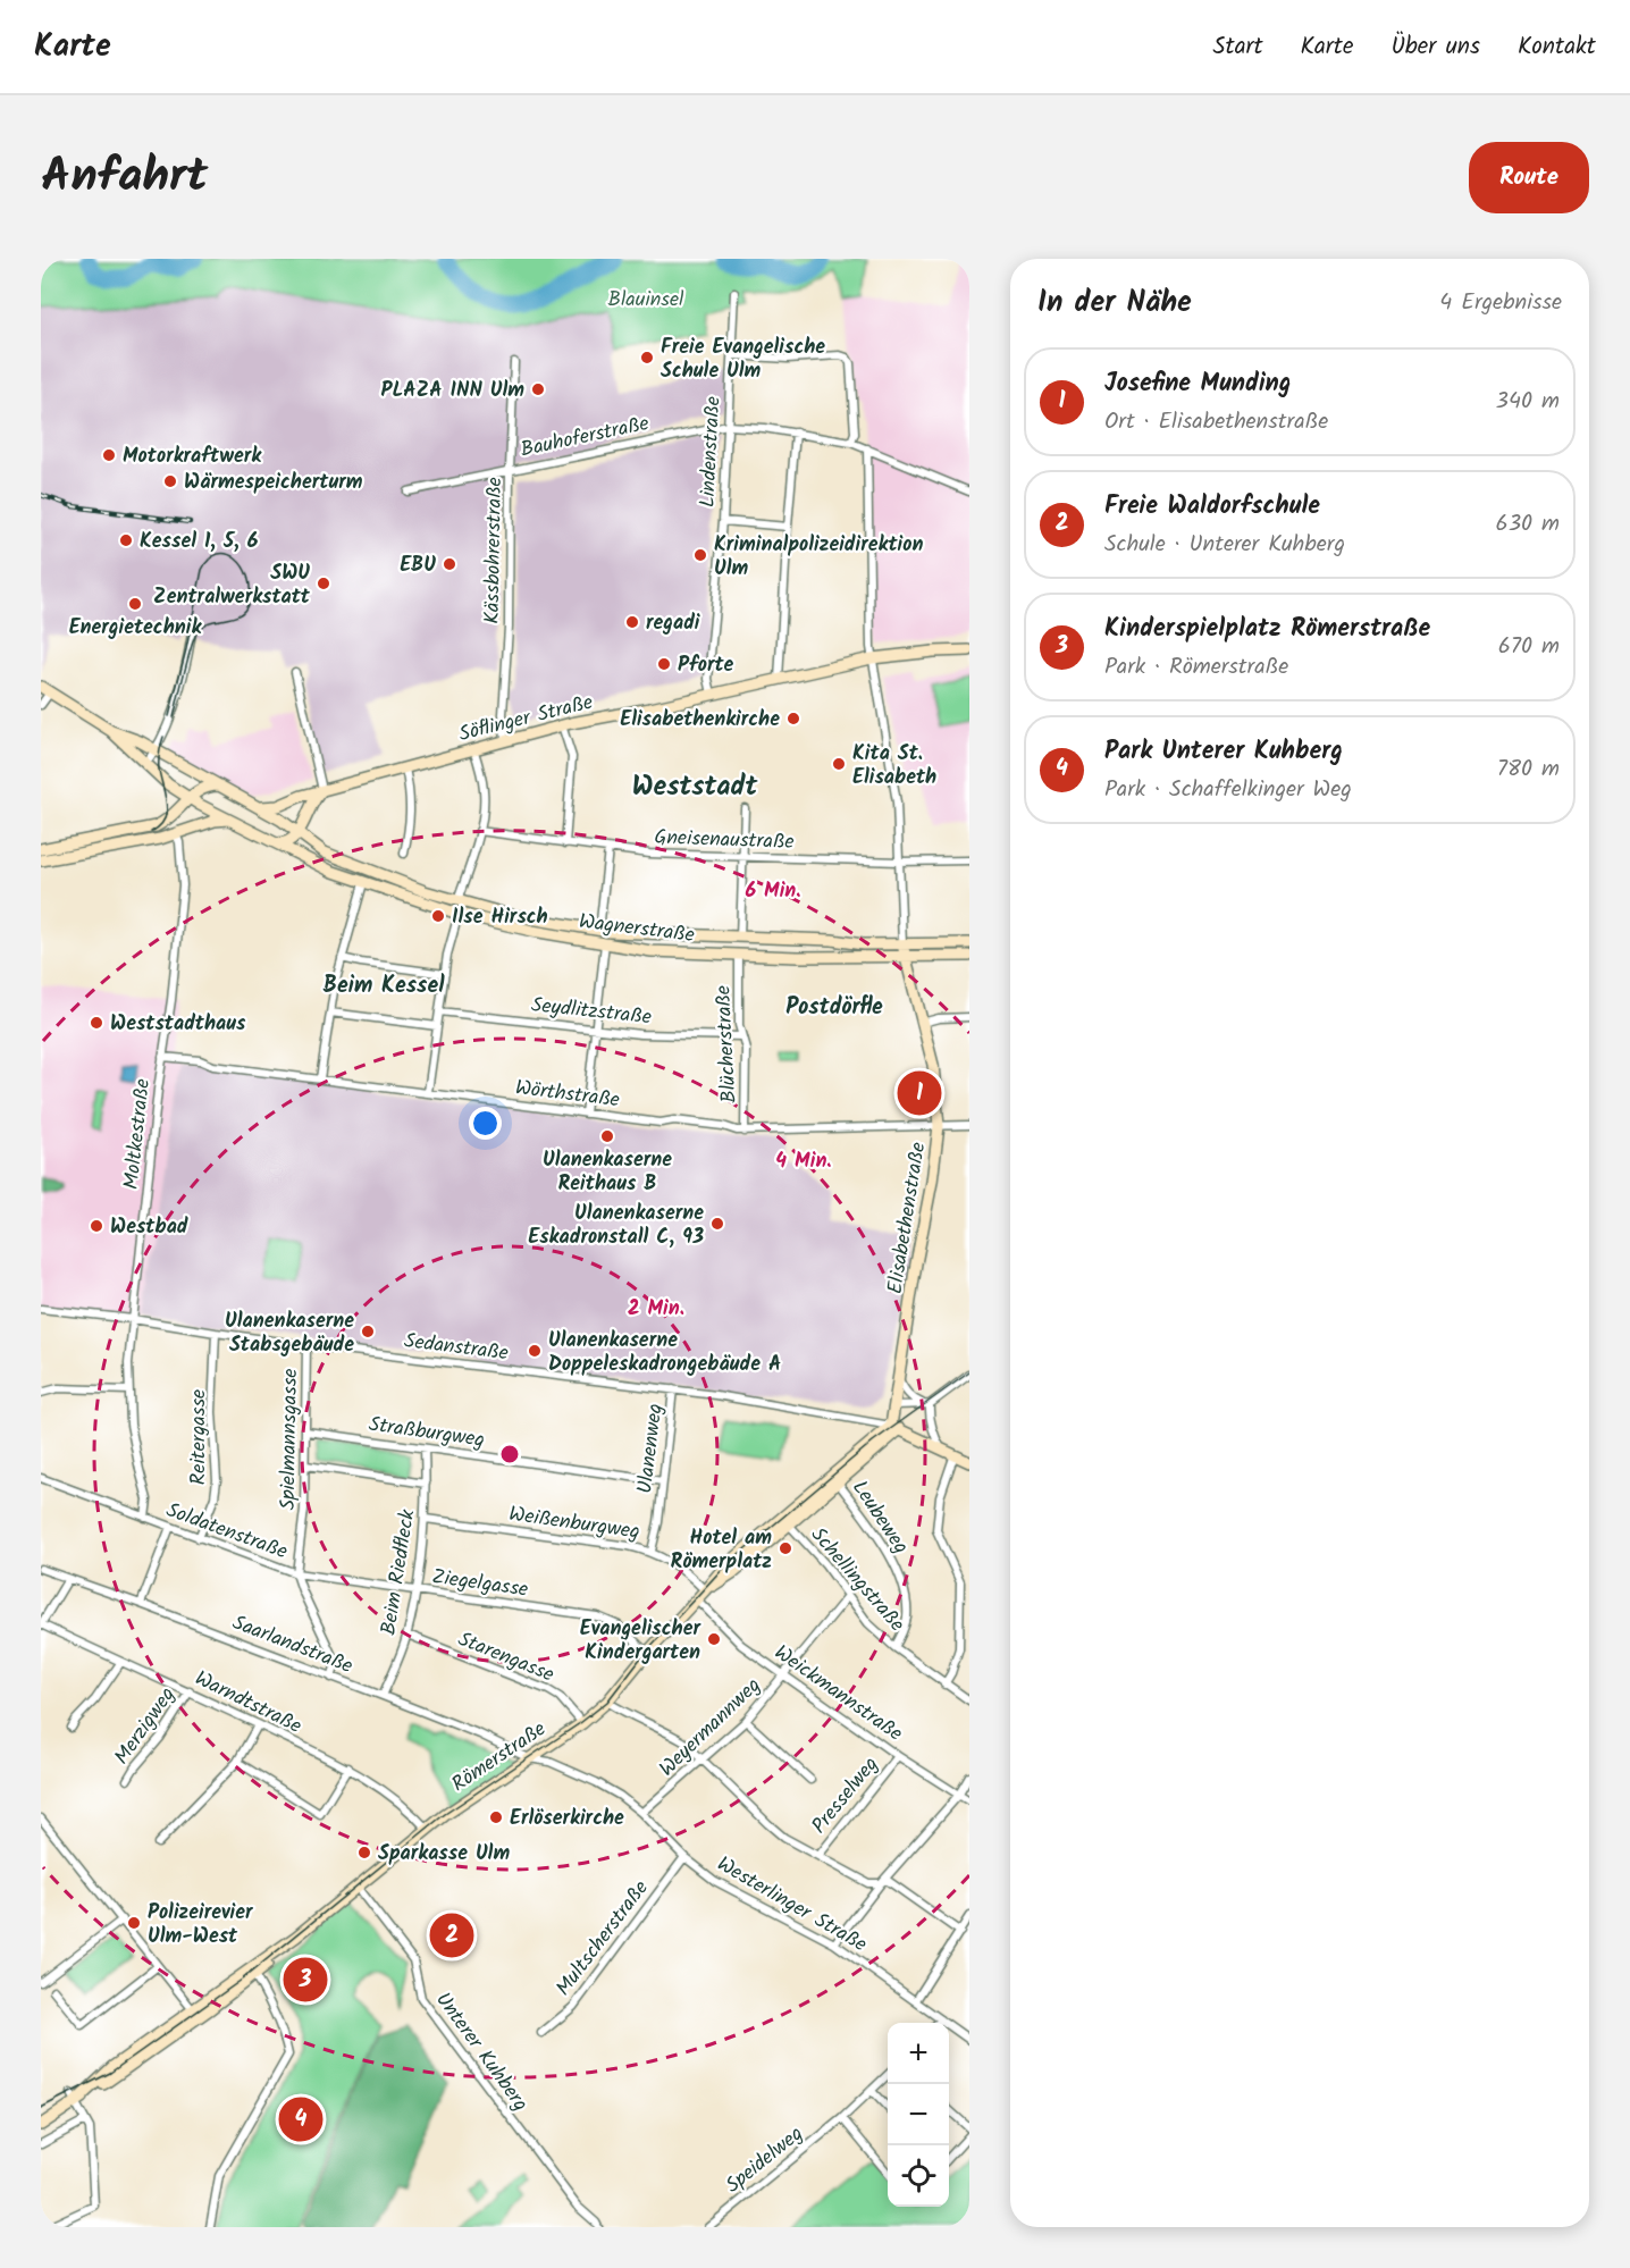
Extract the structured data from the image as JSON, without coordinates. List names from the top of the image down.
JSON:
{
  "streets": {
    "street": [
      "Bauhoferstraße",
      "Lindenstraße",
      "Kässbohrerstraße",
      "Söflinger Straße",
      "Gneisenaustraße",
      "Wagnerstraße",
      "Seydlitzstraße",
      "Blücherstraße",
      "Wörthstraße",
      "Moltkestraße",
      "Elisabethenstraße",
      "Sedanstraße",
      "Straßburgweg",
      "Reitergasse",
      "Spielmannsgasse",
      "Ulanenweg",
      "Leubeweg",
      "Weißenburgweg",
      "Soldatenstraße",
      "Beim Riedfleck",
      "Schellingstraße",
      "Ziegelgasse",
      "Saarlandstraße",
      "Starengasse",
      "Weickmannstraße",
      "Warndtstraße",
      "Merzigweg",
      "Weyermannweg",
      "Römerstraße",
      "Presselweg",
      "Westerlinger Straße",
      "Multscherstraße",
      "Unterer Kuhberg",
      "Speidelweg"
    ]
  },
  "crossings": [
    ["Bauhoferstraße", "Lindenstraße"],
    ["Bauhoferstraße", "Kässbohrerstraße"],
    ["Lindenstraße", "Söflinger Straße"],
    ["Kässbohrerstraße", "Söflinger Straße"],
    ["Söflinger Straße", "Wagnerstraße"],
    ["Wagnerstraße", "Blücherstraße"],
    ["Wagnerstraße", "Elisabethenstraße"],
    ["Seydlitzstraße", "Blücherstraße"],
    ["Blücherstraße", "Wörthstraße"],
    ["Wörthstraße", "Moltkestraße"],
    ["Wörthstraße", "Elisabethenstraße"],
    ["Moltkestraße", "Sedanstraße"],
    ["Moltkestraße", "Soldatenstraße"],
    ["Elisabethenstraße", "Sedanstraße"],
    ["Sedanstraße", "Reitergasse"],
    ["Sedanstraße", "Spielmannsgasse"],
    ["Sedanstraße", "Ulanenweg"],
    ["Straßburgweg", "Spielmannsgasse"],
    ["Straßburgweg", "Ulanenweg"],
    ["Straßburgweg", "Beim Riedfleck"],
    ["Reitergasse", "Soldatenstraße"],
    ["Spielmannsgasse", "Soldatenstraße"],
    ["Spielmannsgasse", "Ziegelgasse"],
    ["Ulanenweg", "Weißenburgweg"],
    ["Leubeweg", "Schellingstraße"],
    ["Leubeweg", "Römerstraße"],
    ["Weißenburgweg", "Beim Riedfleck"],
    ["Weißenburgweg", "Römerstraße"],
    ["Soldatenstraße", "Ziegelgasse"],
    ["Soldatenstraße", "Saarlandstraße"],
    ["Beim Riedfleck", "Ziegelgasse"],
    ["Beim Riedfleck", "Saarlandstraße"],
    ["Beim Riedfleck", "Starengasse"],
    ["Schellingstraße", "Weyermannweg"],
    ["Schellingstraße", "Römerstraße"],
    ["Ziegelgasse", "Römerstraße"],
    ["Saarlandstraße", "Römerstraße"],
    ["Saarlandstraße", "Westerlinger Straße"],
    ["Starengasse", "Römerstraße"],
    ["Weickmannstraße", "Weyermannweg"],
    ["Weickmannstraße", "Römerstraße"],
    ["Weickmannstraße", "Presselweg"],
    ["Warndtstraße", "Merzigweg"],
    ["Warndtstraße", "Römerstraße"],
    ["Weyermannweg", "Westerlinger Straße"],
    ["Römerstraße", "Westerlinger Straße"],
    ["Römerstraße", "Unterer Kuhberg"],
    ["Westerlinger Straße", "Multscherstraße"]
  ],
  "districts": ["Weststadt", "Beim Kessel", "Postdörfle"],
  "parks": ["Blauinsel"],
  "places": [
    "Freie Evangelische Schule Ulm",
    "PLAZA INN Ulm",
    "Motorkraftwerk",
    "Wärmespeicherturm",
    "Kessel 1, 5, 6",
    "Kriminalpolizeidirektion Ulm",
    "EBU",
    "SWU Zentralwerkstatt",
    "Energietechnik",
    "regadi",
    "Pforte",
    "Elisabethenkirche",
    "Kita St. Elisabeth",
    "Ilse Hirsch",
    "Weststadthaus",
    "Ulanenkaserne Reithaus B",
    "Ulanenkaserne Eskadronstall C, 93",
    "Westbad",
    "Ulanenkaserne Stabsgebäude",
    "Ulanenkaserne Doppeleskadrongebäude A",
    "Hotel am Römerplatz",
    "Evangelischer Kindergarten",
    "Erlöserkirche",
    "Sparkasse Ulm",
    "Polizeirevier Ulm-West"
  ],
  "page": {
    "header": "Karte",
    "nav": [
      "Start",
      "Karte",
      "Über uns",
      "Kontakt"
    ],
    "title": "Anfahrt",
    "buttons": "Route",
    "heading": ["In der Nähe", "4 Ergebnisse"],
    "list": [
      {
        "mark": "1",
        "name": "Josefine Munding",
        "note": "Ort · Elisabethenstraße",
        "value": "340 m"
      },
      {
        "mark": "2",
        "name": "Freie Waldorfschule",
        "note": "Schule · Unterer Kuhberg",
        "value": "630 m"
      },
      {
        "mark": "3",
        "name": "Kinderspielplatz Römerstraße",
        "note": "Park · Römerstraße",
        "value": "670 m"
      },
      {
        "mark": "4",
        "name": "Park Unterer Kuhberg",
        "note": "Park · Schaffelkinger Weg",
        "value": "780 m"
      }
    ],
    "pins": [
      "1",
      "2",
      "3",
      "4"
    ],
    "map_buttons": ["+", "−"]
  },
  "rings": ["6 Min.", "4 Min.", "2 Min."]
}
